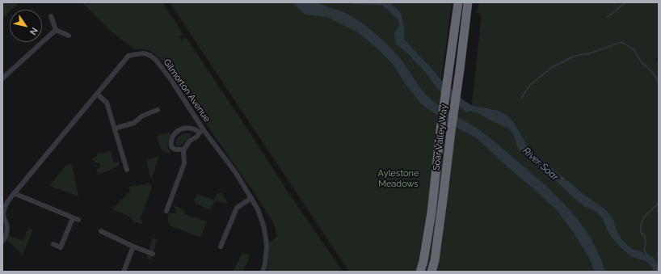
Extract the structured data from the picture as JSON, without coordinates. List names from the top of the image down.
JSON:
{
  "streets": {
    "highway": ["Soar Valley Way"],
    "street": ["Gilmorton Avenue"]
  },
  "water": ["River Soar"],
  "parks": ["Aylestone Meadows"],
  "north": "bottom right"
}
